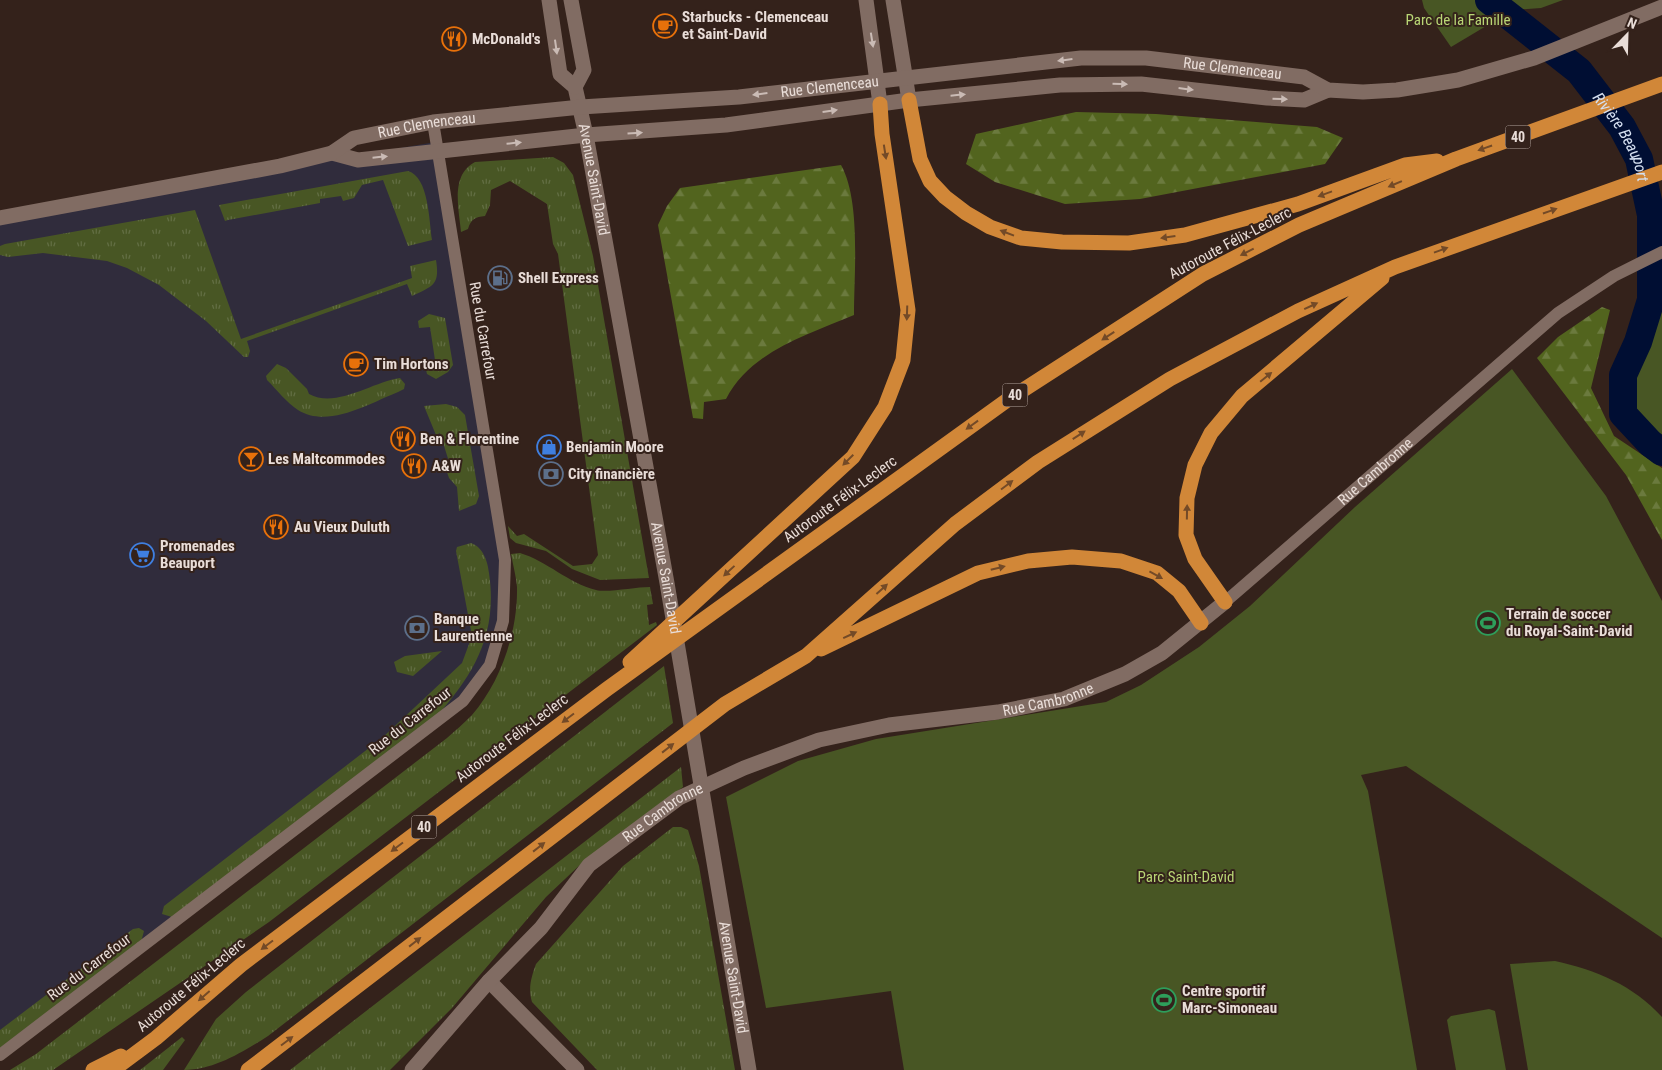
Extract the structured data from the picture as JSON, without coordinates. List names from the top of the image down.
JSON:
{
  "streets": {
    "highway": ["40", "Autoroute Félix-Leclerc"],
    "street": [
      "Rue Clemenceau",
      "Avenue Saint-David",
      "Rue du Carrefour",
      "Rue Cambronne"
    ]
  },
  "crossings": [
    ["Rue Clemenceau", "Avenue Saint-David"],
    ["Rue Clemenceau", "Rue du Carrefour"]
  ],
  "water": ["Rivière Beauport"],
  "parks": ["Parc de la Famille", "Parc Saint-David"],
  "places": {
    "cafe": ["Starbucks - Clemenceau et Saint-David", "Tim Hortons"],
    "restaurant": [
      "McDonald's",
      "Ben & Florentine",
      "A&W",
      "Au Vieux Duluth"
    ],
    "fuel station": ["Shell Express"],
    "shop": ["Benjamin Moore"],
    "bar": ["Les Maltcommodes"],
    "bank": ["City financière", "Banque Laurentienne"],
    "supermarket": ["Promenades Beauport"],
    "sports": ["Terrain de soccer du Royal-Saint-David", "Centre sportif Marc-Simoneau"]
  },
  "north": "top right"
}
